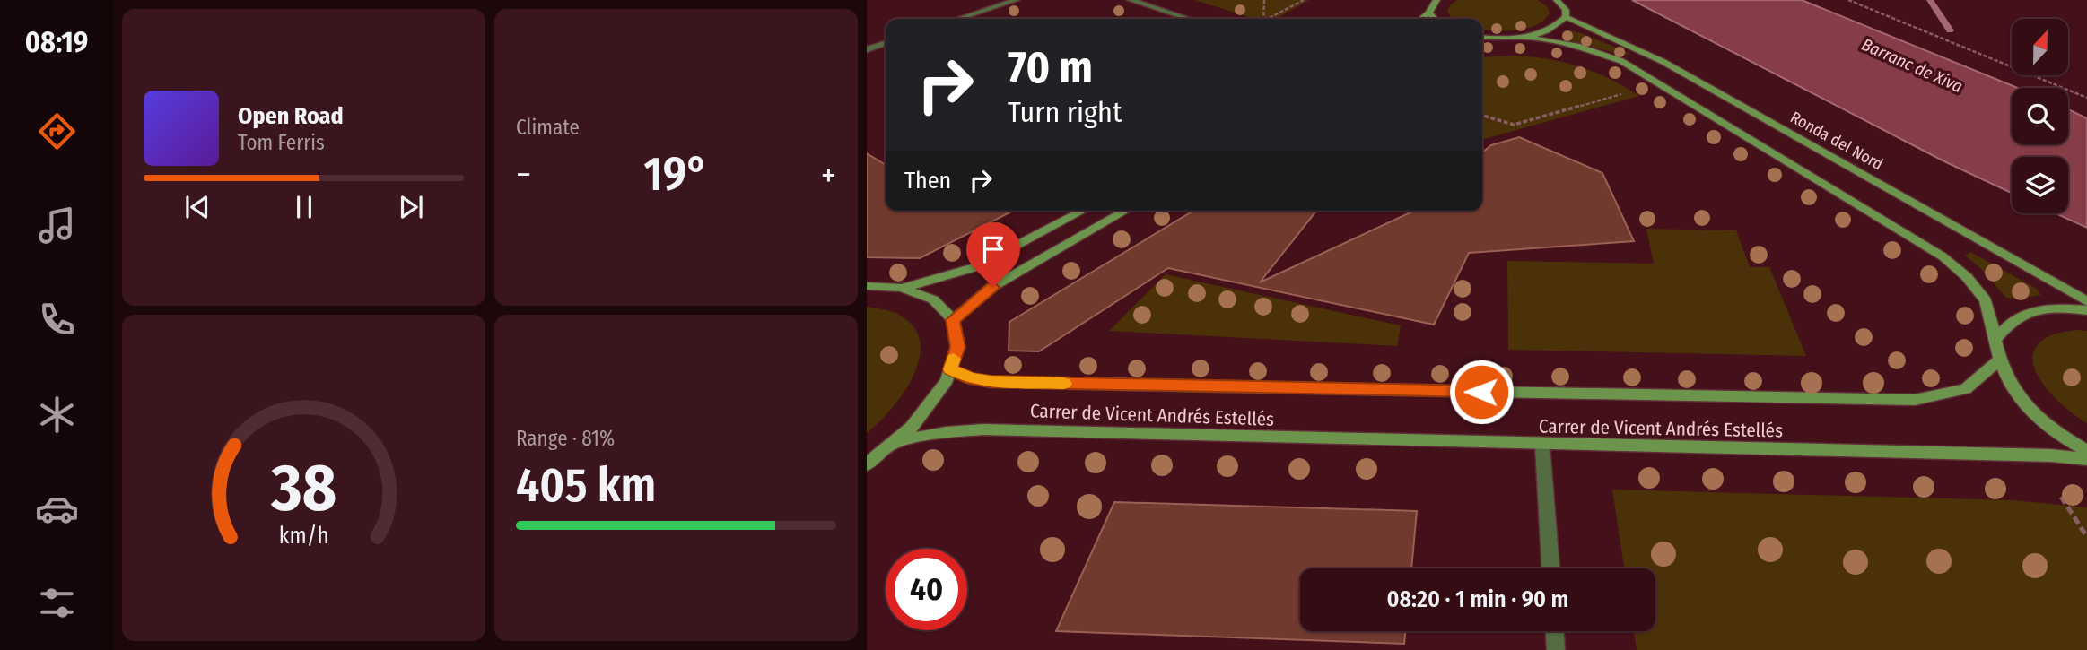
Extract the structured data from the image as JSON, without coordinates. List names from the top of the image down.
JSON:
{
  "streets": {
    "street": ["Ronda del Nord", "Carrer de Vicent Andrés Estellés"]
  },
  "water": ["Barranc de Xiva"],
  "north": "top",
  "page": {
    "tabs": "08:19",
    "tile": [
      "Climate",
      ["Range · 81%", "405 km"]
    ],
    "turn": ["70 m", "Turn right"],
    "song": ["Open Road", "Tom Ferris"],
    "heat": ["−", "19°", "+"],
    "then": "Then",
    "limit": "40",
    "trip": "08:20 · 1 min · 90 m",
    "gauge": ["38", "km/h"]
  }
}
